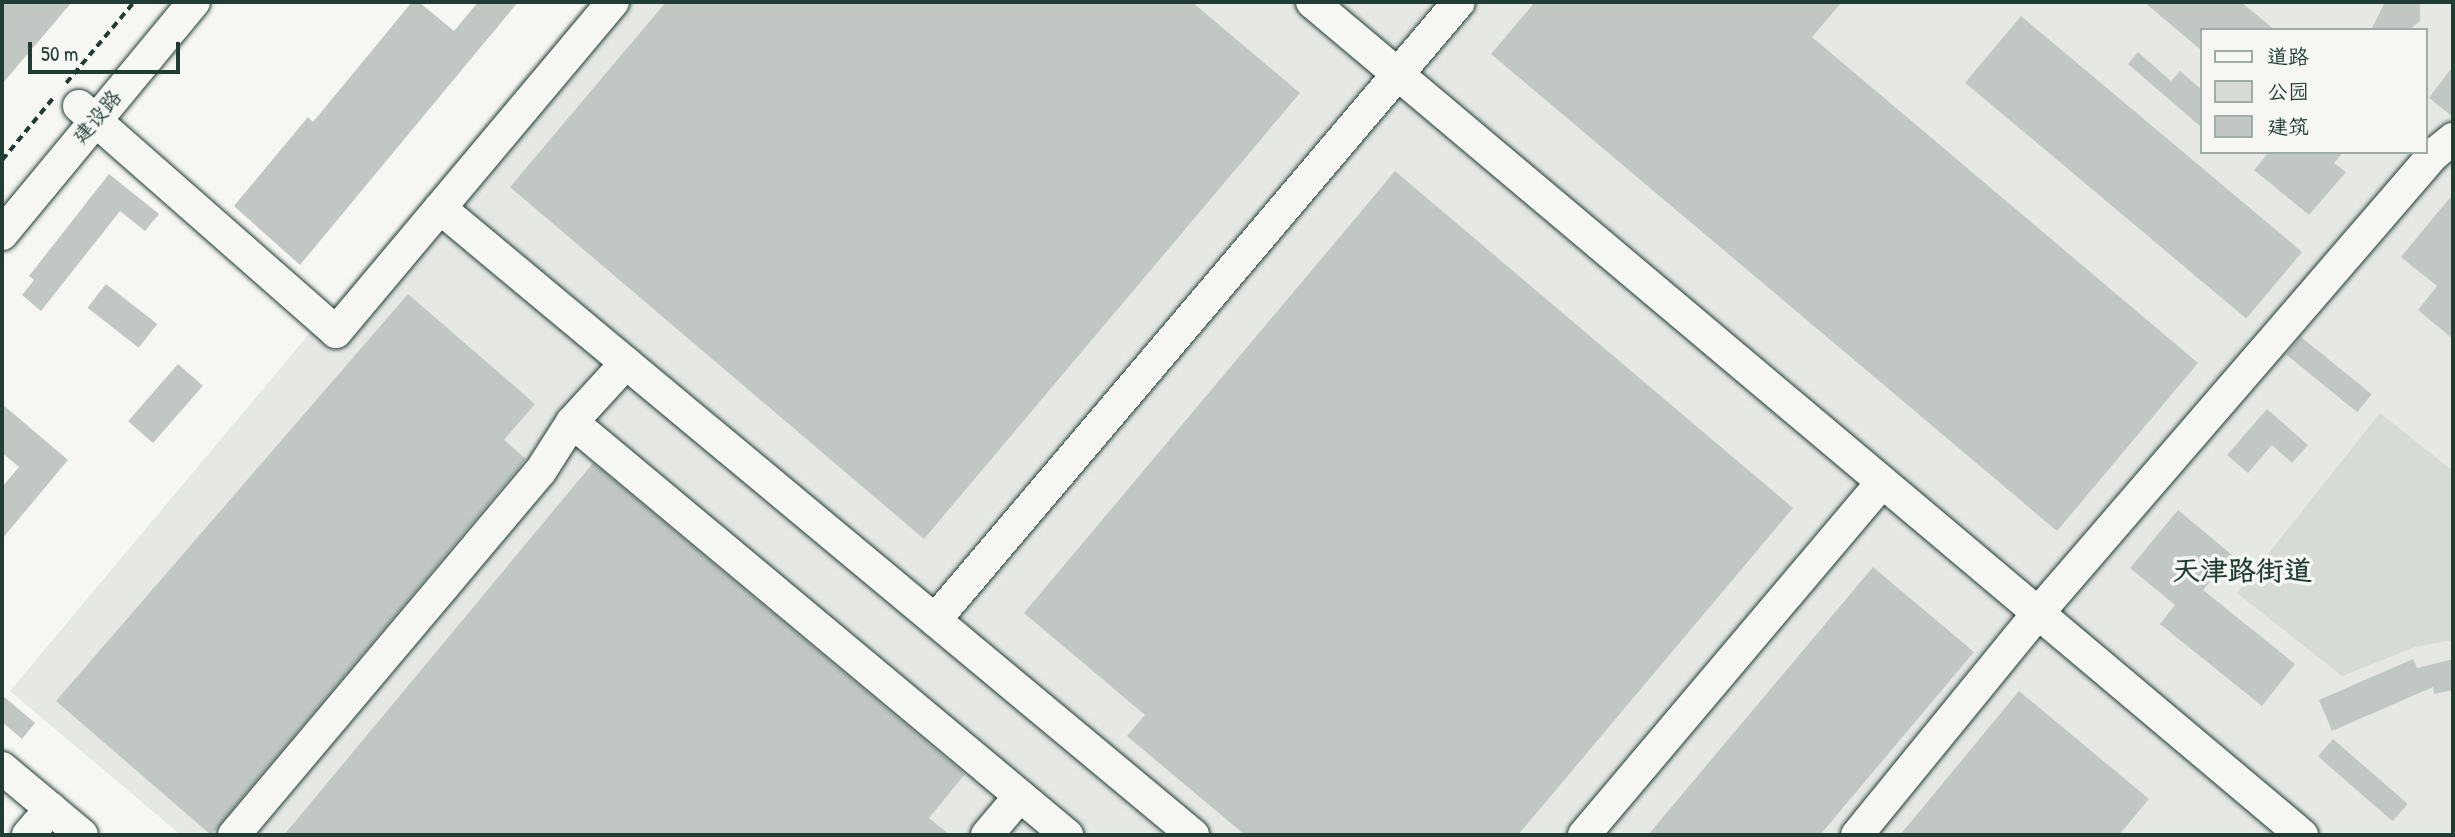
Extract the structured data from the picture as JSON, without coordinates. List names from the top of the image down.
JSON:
{
  "streets": {
    "street": ["建设路"]
  },
  "districts": ["天津路街道"],
  "legend": ["道路", "公园", "建筑"],
  "scale_bar": "50 m"
}
